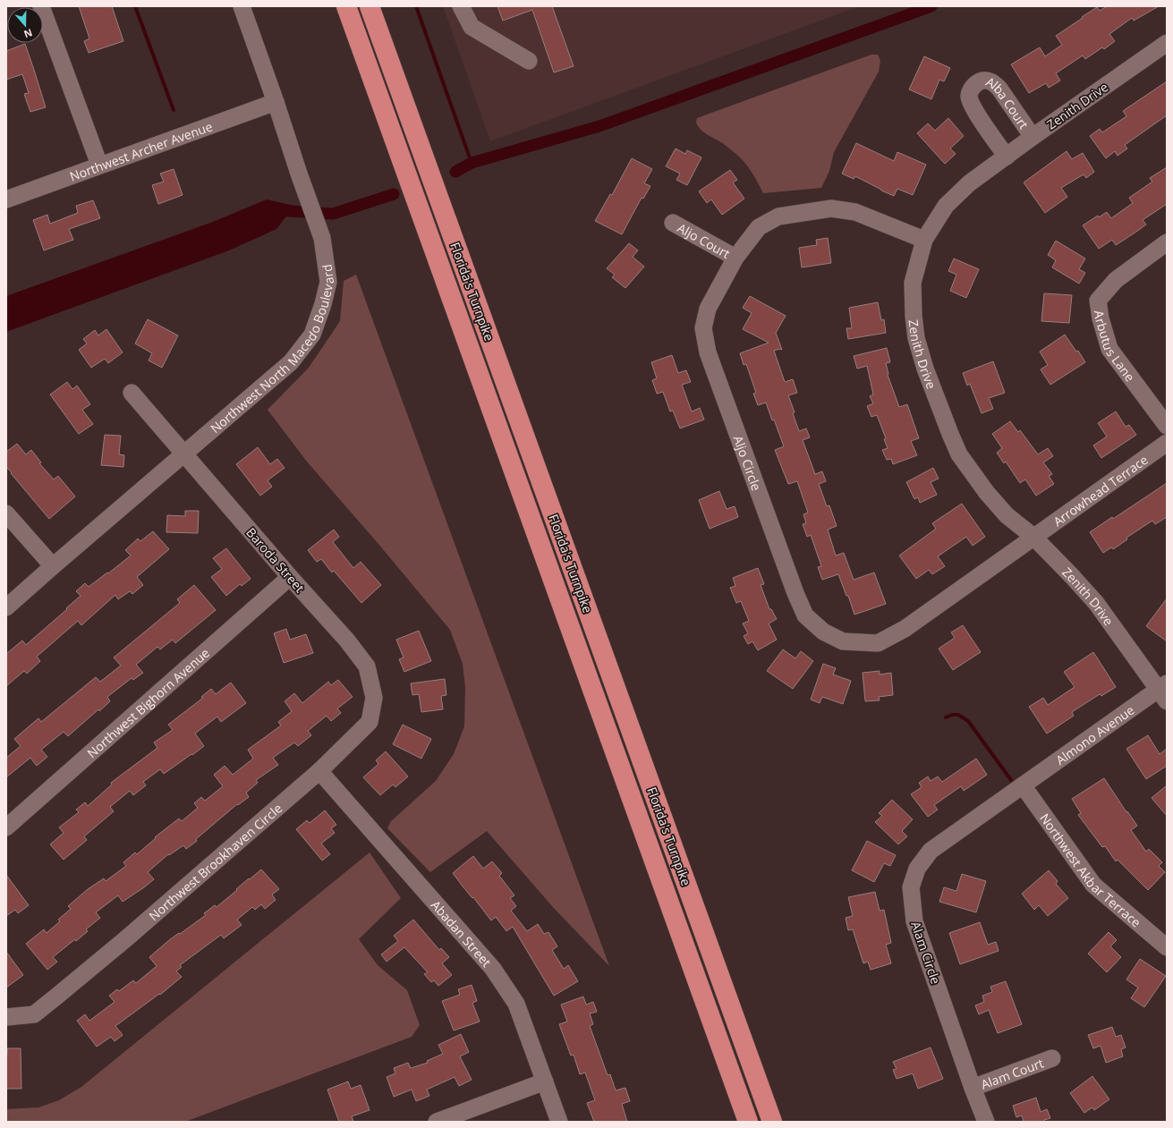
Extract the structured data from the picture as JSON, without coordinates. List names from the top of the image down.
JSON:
{
  "streets": {
    "highway": ["Florida's Turnpike"],
    "street": [
      "Zenith Drive",
      "Alba Court",
      "Northwest Archer Avenue",
      "Aljo Court",
      "Arbutus Lane",
      "Northwest North Macedo Boulevard",
      "Aljo Circle",
      "Arrowhead Terrace",
      "Baroda Street",
      "Northwest Bighorn Avenue",
      "Almono Avenue",
      "Northwest Brookhaven Circle",
      "Northwest Akbar Terrace",
      "Abadan Street",
      "Alam Circle",
      "Alam Court"
    ]
  },
  "crossings": [
    ["Zenith Drive", "Alba Court"],
    ["Zenith Drive", "Aljo Circle"],
    ["Zenith Drive", "Arrowhead Terrace"],
    ["Zenith Drive", "Almono Avenue"],
    ["Northwest Archer Avenue", "Northwest North Macedo Boulevard"],
    ["Aljo Court", "Aljo Circle"],
    ["Northwest North Macedo Boulevard", "Baroda Street"],
    ["Aljo Circle", "Arrowhead Terrace"],
    ["Baroda Street", "Northwest Bighorn Avenue"],
    ["Baroda Street", "Northwest Brookhaven Circle"],
    ["Almono Avenue", "Northwest Akbar Terrace"],
    ["Almono Avenue", "Alam Circle"],
    ["Northwest Brookhaven Circle", "Abadan Street"],
    ["Northwest Akbar Terrace", "Alam Circle"],
    ["Alam Circle", "Alam Court"]
  ],
  "north": "bottom"
}
